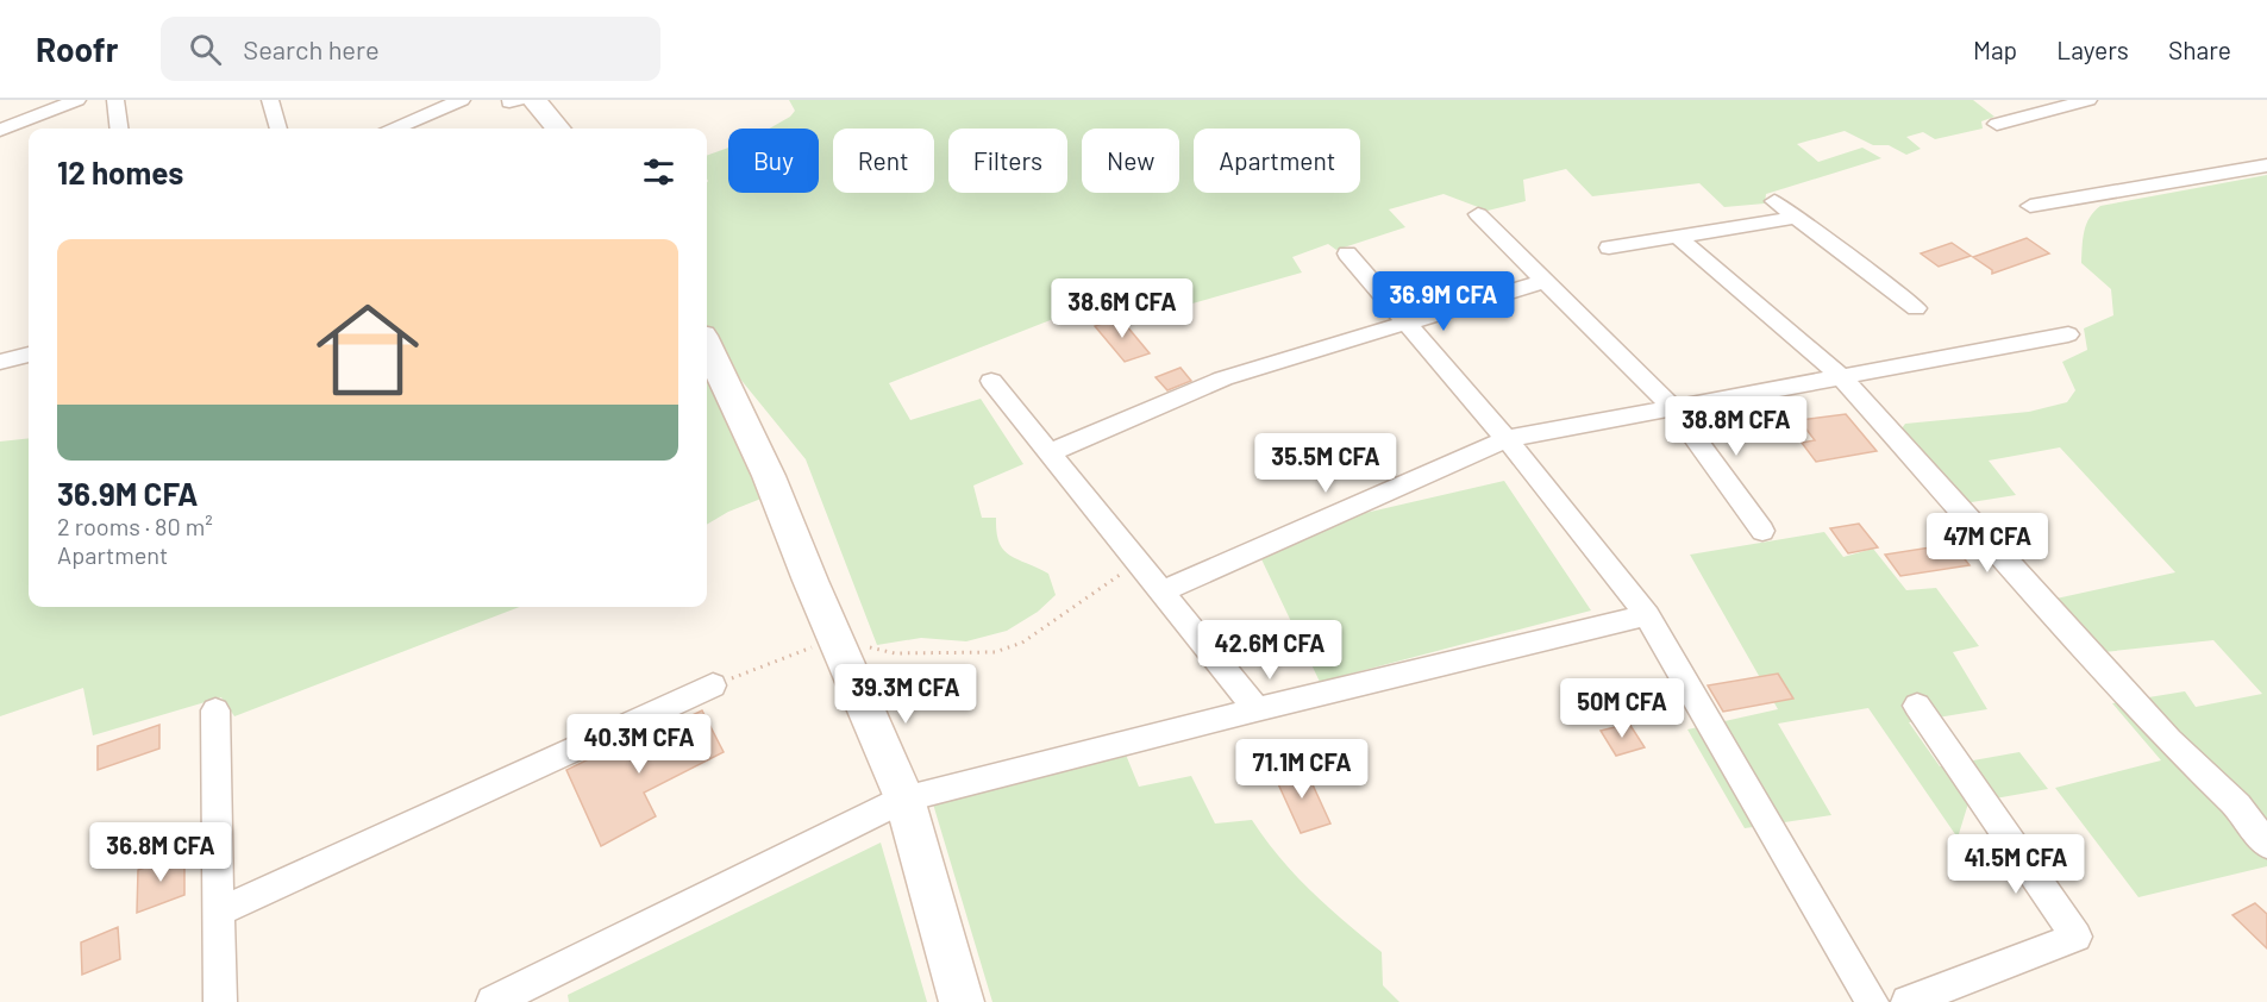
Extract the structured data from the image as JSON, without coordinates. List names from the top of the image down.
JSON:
{
  "page": {
    "header": "Roofr",
    "search": "Search here",
    "nav": ["Map", "Layers", "Share"],
    "chip": [
      "Buy",
      "Rent",
      "Filters",
      "New",
      "Apartment"
    ],
    "heading": "12 homes",
    "list": [
      {
        "name": "36.9M CFA",
        "note": "2 rooms · 80 m² · Apartment"
      }
    ],
    "price": [
      "36.9M CFA",
      "38.6M CFA",
      "38.8M CFA",
      "35.5M CFA",
      "47M CFA",
      "42.6M CFA",
      "39.3M CFA",
      "50M CFA",
      "40.3M CFA",
      "71.1M CFA",
      "36.8M CFA",
      "41.5M CFA"
    ]
  }
}
